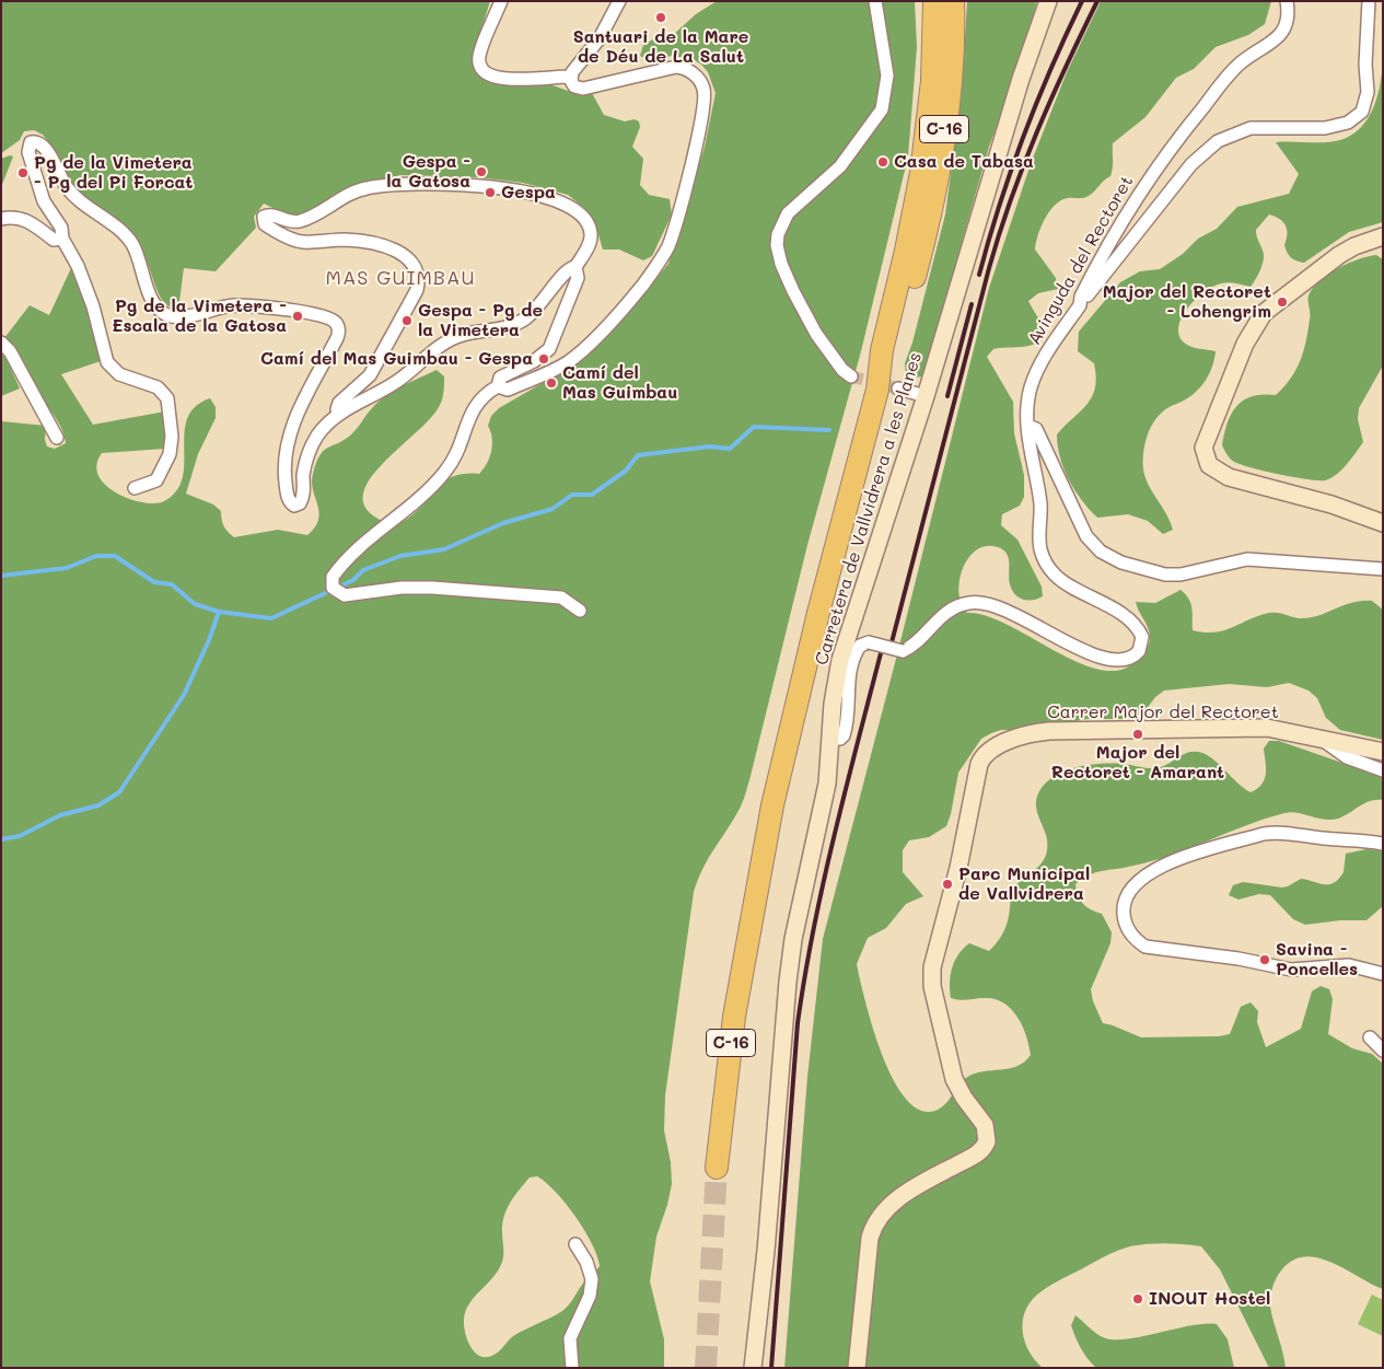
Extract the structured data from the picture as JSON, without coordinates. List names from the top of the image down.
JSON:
{
  "streets": {
    "highway": ["C-16"],
    "street": ["Avinguda del Rectoret", "Carretera de Vallvidrera a les Planes", "Carrer Major del Rectoret"]
  },
  "crossings": [
    ["Avinguda del Rectoret", "Carretera de Vallvidrera a les Planes"]
  ],
  "districts": ["MAS GUIMBAU"],
  "places": [
    "Santuari de la Mare de Déu de La Salut",
    "Casa de Tabasa",
    "Gespa - la Gatosa",
    "Pg de la Vimetera - Pg del Pi Forcat",
    "Gespa",
    "Major del Rectoret - Lohengrim",
    "Pg de la Vimetera - Escala de la Gatosa",
    "Gespa - Pg de la Vimetera",
    "Camí del Mas Guimbau - Gespa",
    "Camí del Mas Guimbau",
    "Major del Rectoret - Amarant",
    "Parc Municipal de Vallvidrera",
    "Savina - Poncelles",
    "INOUT Hostel"
  ]
}
